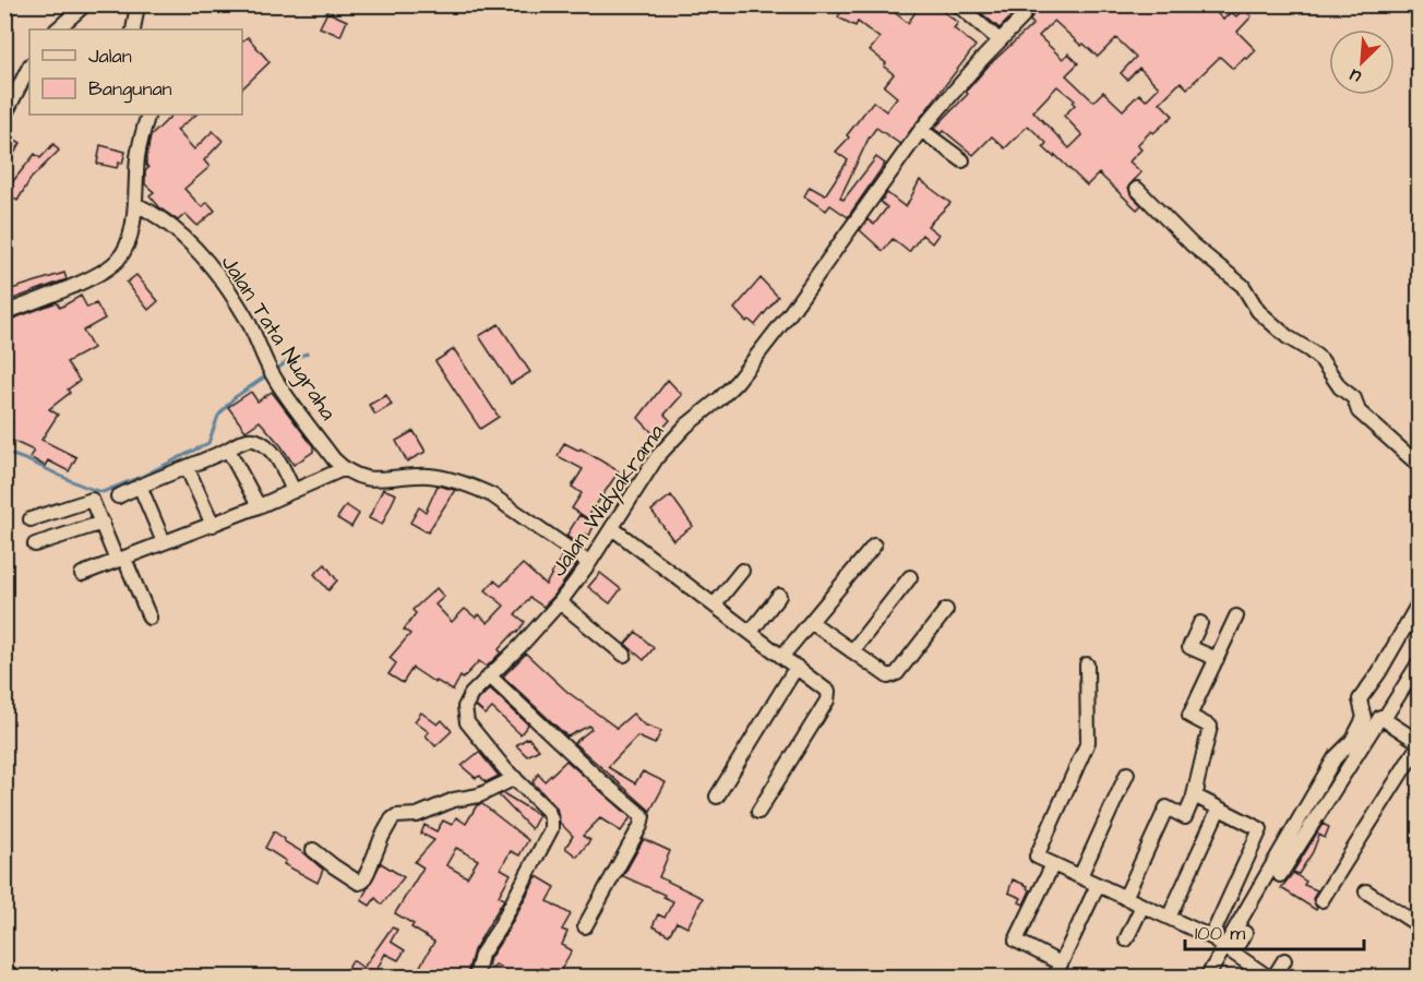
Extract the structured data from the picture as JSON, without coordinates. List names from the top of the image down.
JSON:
{
  "streets": {
    "street": ["Jalan Tata Nugraha", "Jalan Widyakrama"]
  },
  "legend": ["Jalan", "Bangunan"],
  "scale_bar": "100 m",
  "north": "bottom left"
}
